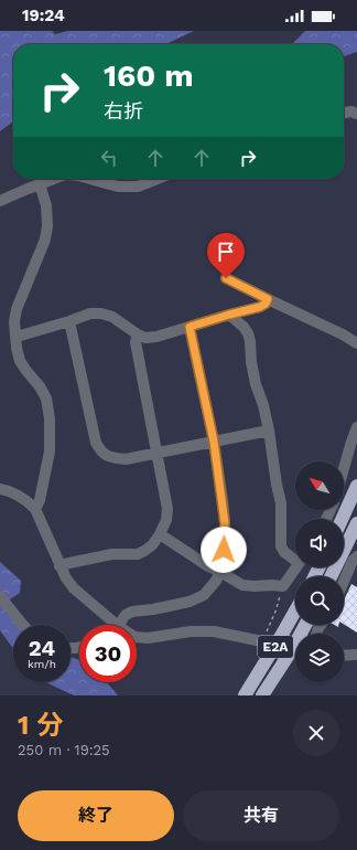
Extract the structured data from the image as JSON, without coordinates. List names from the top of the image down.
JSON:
{
  "streets": {
    "highway": ["E2A"]
  },
  "north": "top left",
  "page": {
    "status": "19:24",
    "turn": ["160 m", "右折"],
    "speed": "24 km/h",
    "limit": "30",
    "heading": ["1 分", "250 m · 19:25"],
    "buttons": ["終了", "共有"]
  }
}
